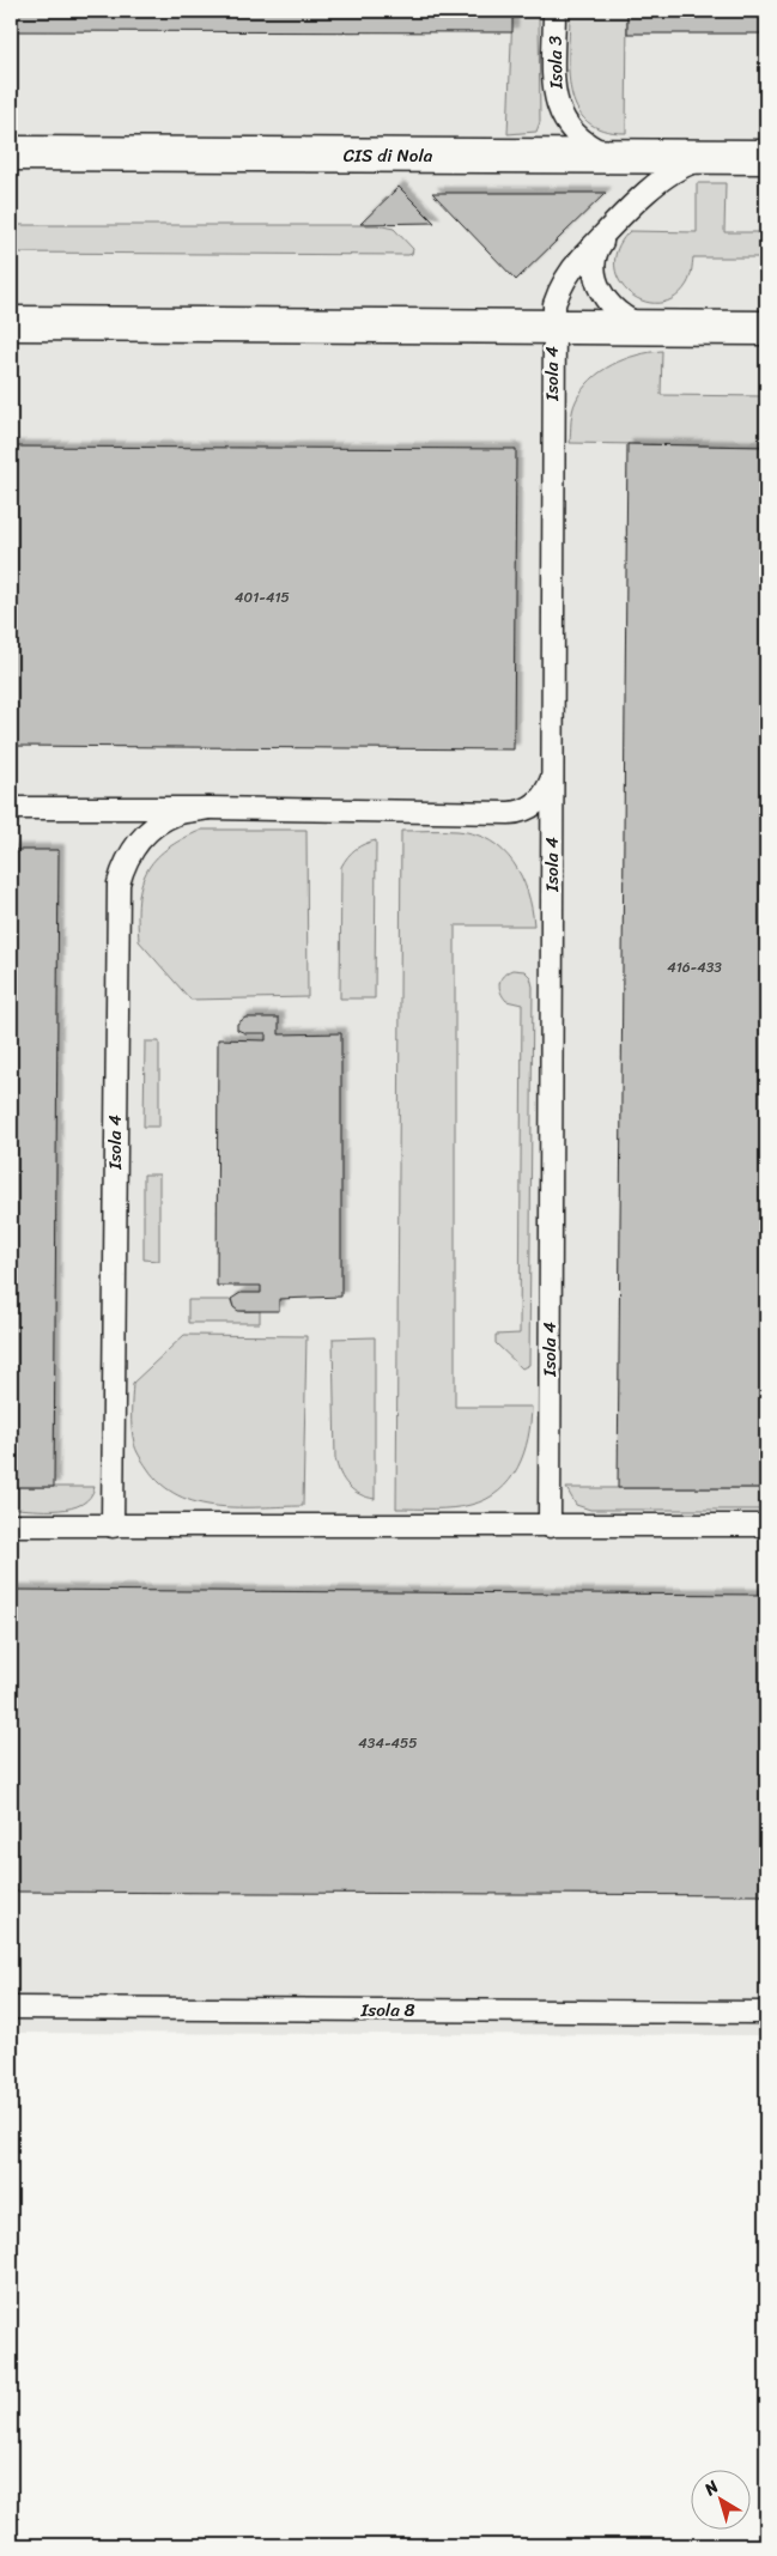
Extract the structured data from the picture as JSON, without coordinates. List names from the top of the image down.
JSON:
{
  "streets": {
    "street": ["CIS di Nola"],
    "lane": ["Isola 3", "Isola 4", "Isola 8"]
  },
  "crossings": [
    ["Isola 3", "CIS di Nola"]
  ],
  "house_numbers": ["401-415", "416-433", "434-455"],
  "north": "top left"
}
